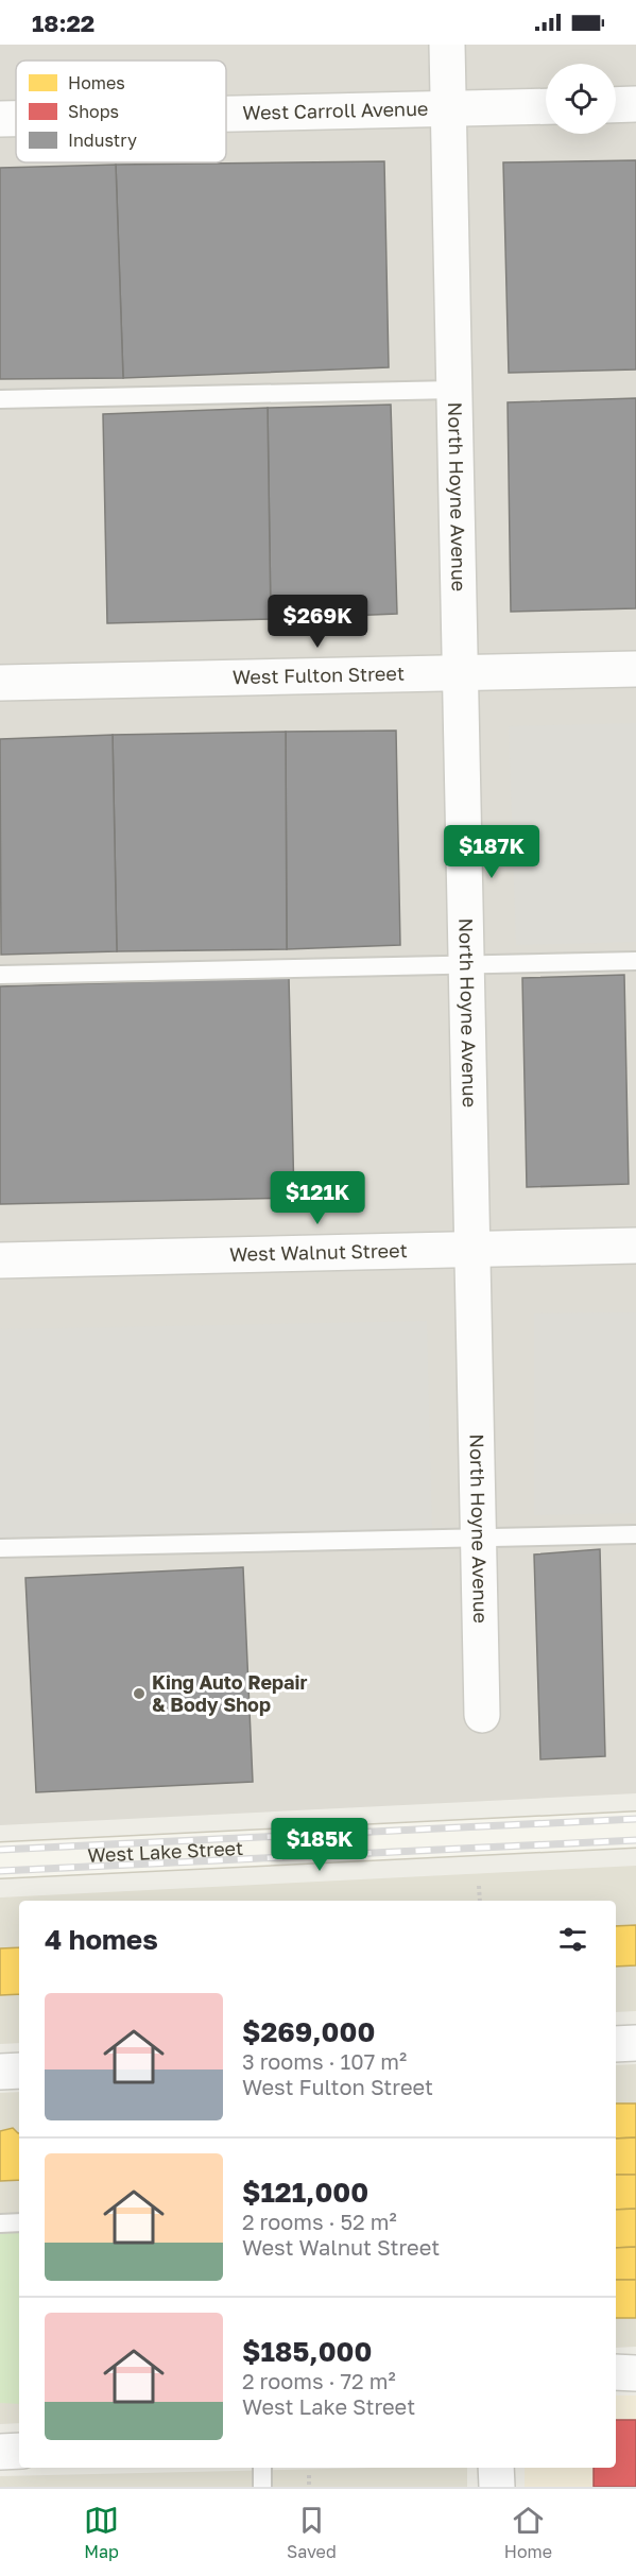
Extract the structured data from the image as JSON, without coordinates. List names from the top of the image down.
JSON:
{
  "streets": {
    "main road": ["West Lake Street"],
    "street": [
      "West Carroll Avenue",
      "North Hoyne Avenue",
      "West Fulton Street",
      "West Walnut Street"
    ]
  },
  "crossings": [
    ["West Carroll Avenue", "North Hoyne Avenue"],
    ["North Hoyne Avenue", "West Fulton Street"],
    ["North Hoyne Avenue", "West Walnut Street"]
  ],
  "places": ["King Auto Repair & Body Shop"],
  "legend": ["Homes", "Shops", "Industry"],
  "page": {
    "status": "18:22",
    "price": [
      "$269K",
      "$187K",
      "$121K",
      "$185K"
    ],
    "heading": "4 homes",
    "list": [
      {
        "name": "$269,000",
        "note": "3 rooms · 107 m² · West Fulton Street"
      },
      {
        "name": "$121,000",
        "note": "2 rooms · 52 m² · West Walnut Street"
      },
      {
        "name": "$185,000",
        "note": "2 rooms · 72 m² · West Lake Street"
      }
    ],
    "tabs": ["Map", "Saved", "Home"]
  }
}
